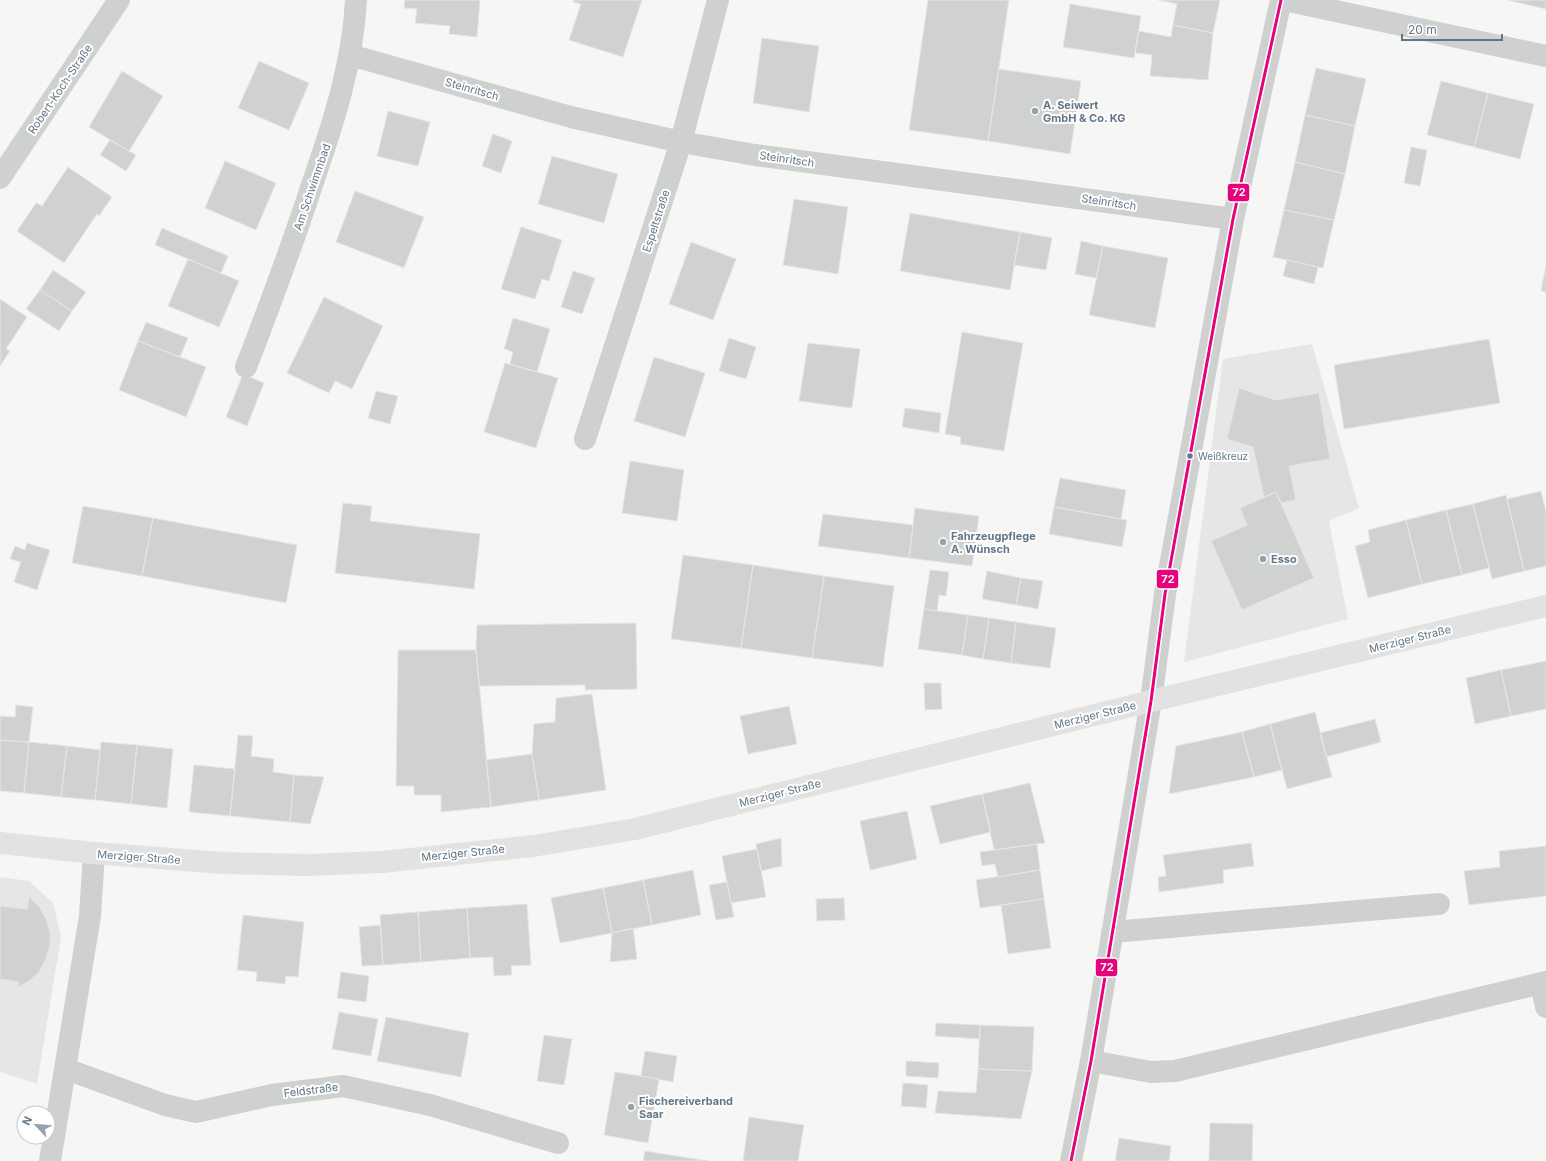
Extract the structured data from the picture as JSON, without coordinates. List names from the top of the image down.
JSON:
{
  "streets": {
    "main road": ["Merziger Straße"],
    "street": [
      "Robert-Koch-Straße",
      "Steinritsch",
      "Am Schwimmbad",
      "Espeltstraße",
      "Feldstraße"
    ]
  },
  "crossings": [
    ["Steinritsch", "Am Schwimmbad"],
    ["Steinritsch", "Espeltstraße"]
  ],
  "places": [
    "A. Seiwert GmbH & Co. KG",
    "Weißkreuz",
    "Fahrzeugpflege A. Wünsch",
    "Esso",
    "Fischereiverband Saar"
  ],
  "lines": ["transit line 72"],
  "scale_bar": "20 m",
  "north": "top left"
}
